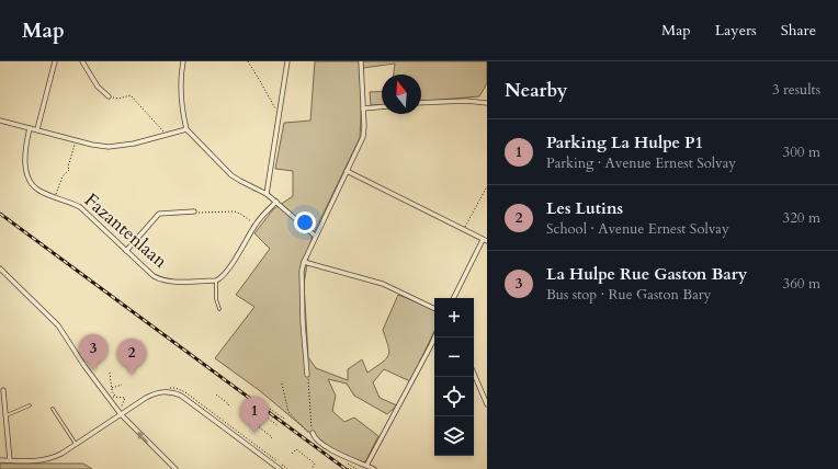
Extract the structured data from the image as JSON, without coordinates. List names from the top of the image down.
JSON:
{
  "streets": {
    "street": ["Fazantenlaan"]
  },
  "north": "top",
  "page": {
    "header": "Map",
    "nav": ["Map", "Layers", "Share"],
    "heading": ["Nearby", "3 results"],
    "list": [
      {
        "mark": "1",
        "name": "Parking La Hulpe P1",
        "note": "Parking · Avenue Ernest Solvay",
        "value": "300 m"
      },
      {
        "mark": "2",
        "name": "Les Lutins",
        "note": "School · Avenue Ernest Solvay",
        "value": "320 m"
      },
      {
        "mark": "3",
        "name": "La Hulpe Rue Gaston Bary",
        "note": "Bus stop · Rue Gaston Bary",
        "value": "360 m"
      }
    ],
    "map_buttons": ["+", "−"],
    "pins": ["3", "2", "1"]
  }
}
